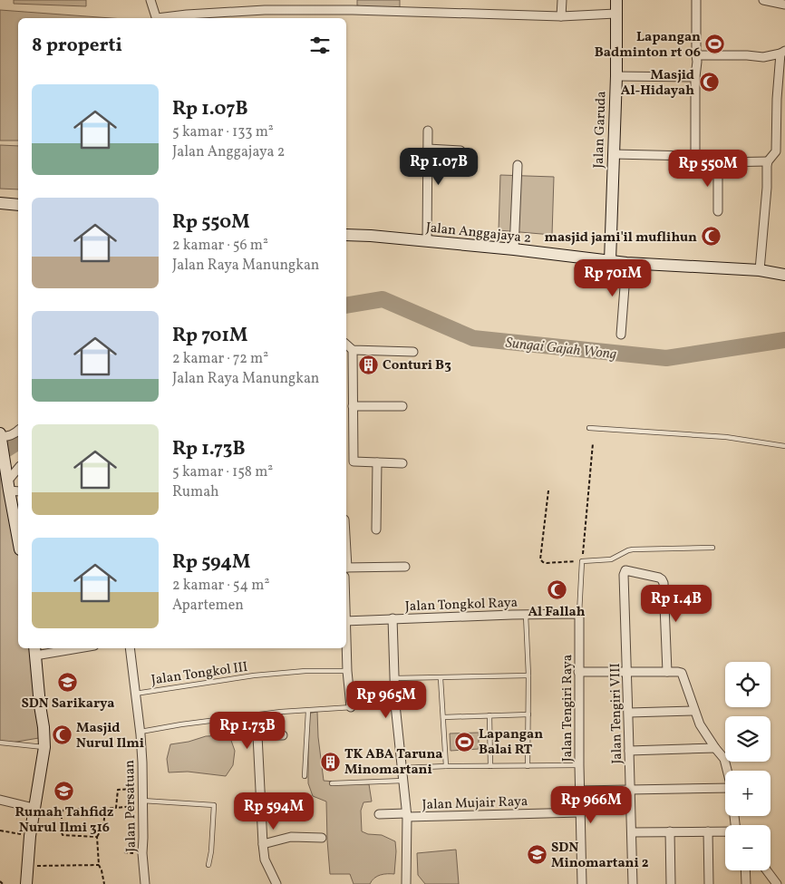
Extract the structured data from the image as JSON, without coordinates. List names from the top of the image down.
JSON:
{
  "streets": {
    "street": [
      "Jalan Garuda",
      "Jalan Anggajaya 2",
      "Jalan Tongkol Raya",
      "Jalan Tengiri Raya",
      "Jalan Tengiri VIII",
      "Jalan Mujair Raya",
      "Jalan Persatuan"
    ],
    "lane": ["Jalan Tongkol III"]
  },
  "crossings": [
    ["Jalan Garuda", "Jalan Anggajaya 2"],
    ["Jalan Tongkol Raya", "Jalan Tengiri Raya"],
    ["Jalan Tongkol Raya", "Jalan Mujair Raya"],
    ["Jalan Tongkol III", "Jalan Persatuan"],
    ["Jalan Tengiri Raya", "Jalan Mujair Raya"]
  ],
  "water": ["Sungai Gajah Wong"],
  "places": {
    "sports": ["Lapangan Badminton rt 06", "Lapangan Balai RT"],
    "mosque": [
      "Masjid Al-Hidayah",
      "masjid jami'il muflihun",
      "Al Fallah",
      "Masjid Nurul Ilmi"
    ],
    "building": ["Conturi B3", "TK ABA Taruna Minomartani"],
    "school or university": ["SDN Sarikarya", "Rumah Tahfidz Nurul Ilmi 316", "SDN Minomartani 2"]
  },
  "page": {
    "heading": "8 properti",
    "list": [
      {
        "name": "Rp 1.07B",
        "note": "5 kamar · 133 m² · Jalan Anggajaya 2"
      },
      {
        "name": "Rp 550M",
        "note": "2 kamar · 56 m² · Jalan Raya Manungkan"
      },
      {
        "name": "Rp 701M",
        "note": "2 kamar · 72 m² · Jalan Raya Manungkan"
      },
      {
        "name": "Rp 1.73B",
        "note": "5 kamar · 158 m² · Rumah"
      },
      {
        "name": "Rp 594M",
        "note": "2 kamar · 54 m² · Apartemen"
      }
    ],
    "price": [
      "Rp 1.07B",
      "Rp 550M",
      "Rp 701M",
      "Rp 1.4B",
      "Rp 965M",
      "Rp 1.73B",
      "Rp 966M",
      "Rp 594M"
    ],
    "map_buttons": ["+", "−"]
  }
}
